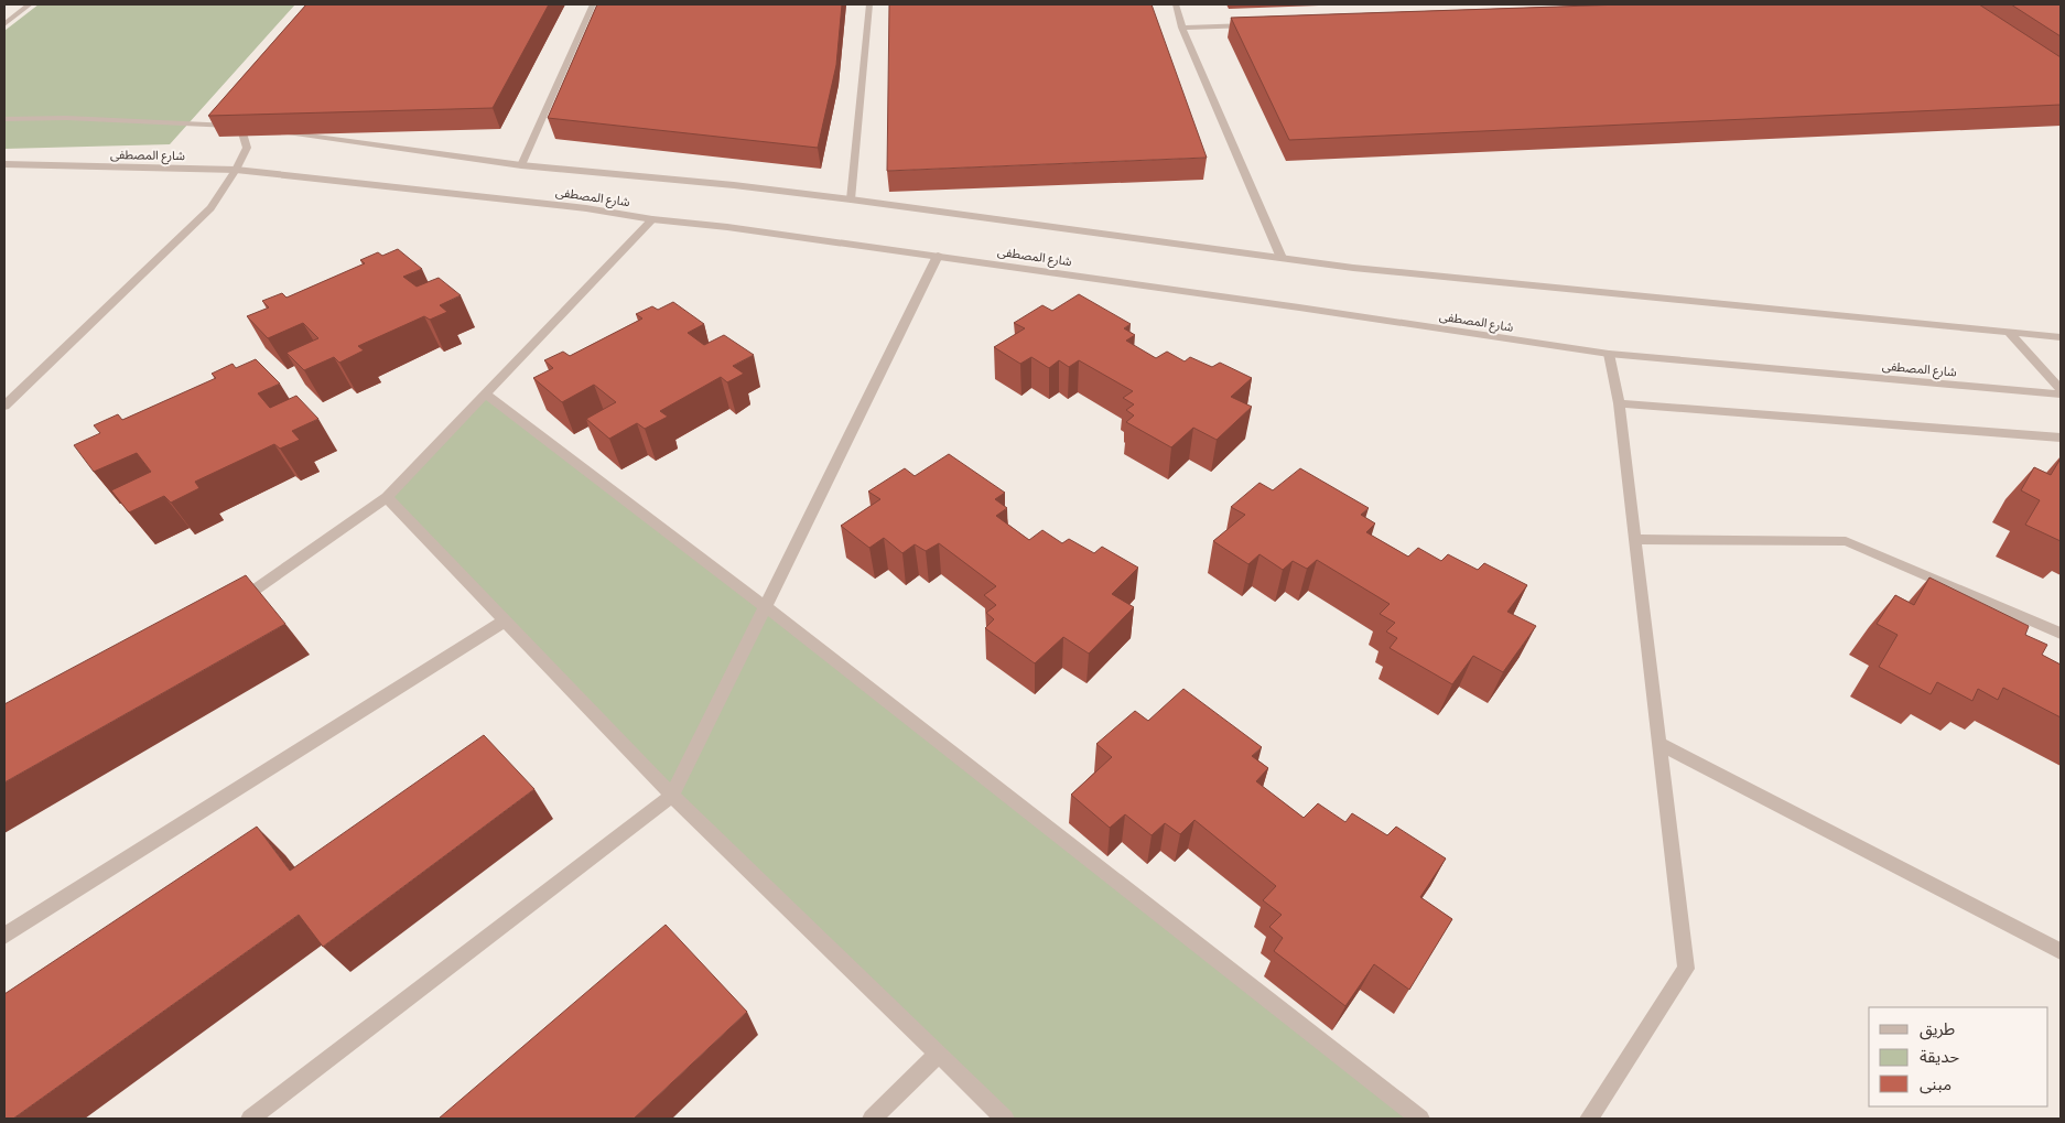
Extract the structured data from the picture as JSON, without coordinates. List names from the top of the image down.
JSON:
{
  "streets": {
    "street": ["شارع المصطفى"]
  },
  "legend": ["طريق", "حديقة", "مبنى"]
}
